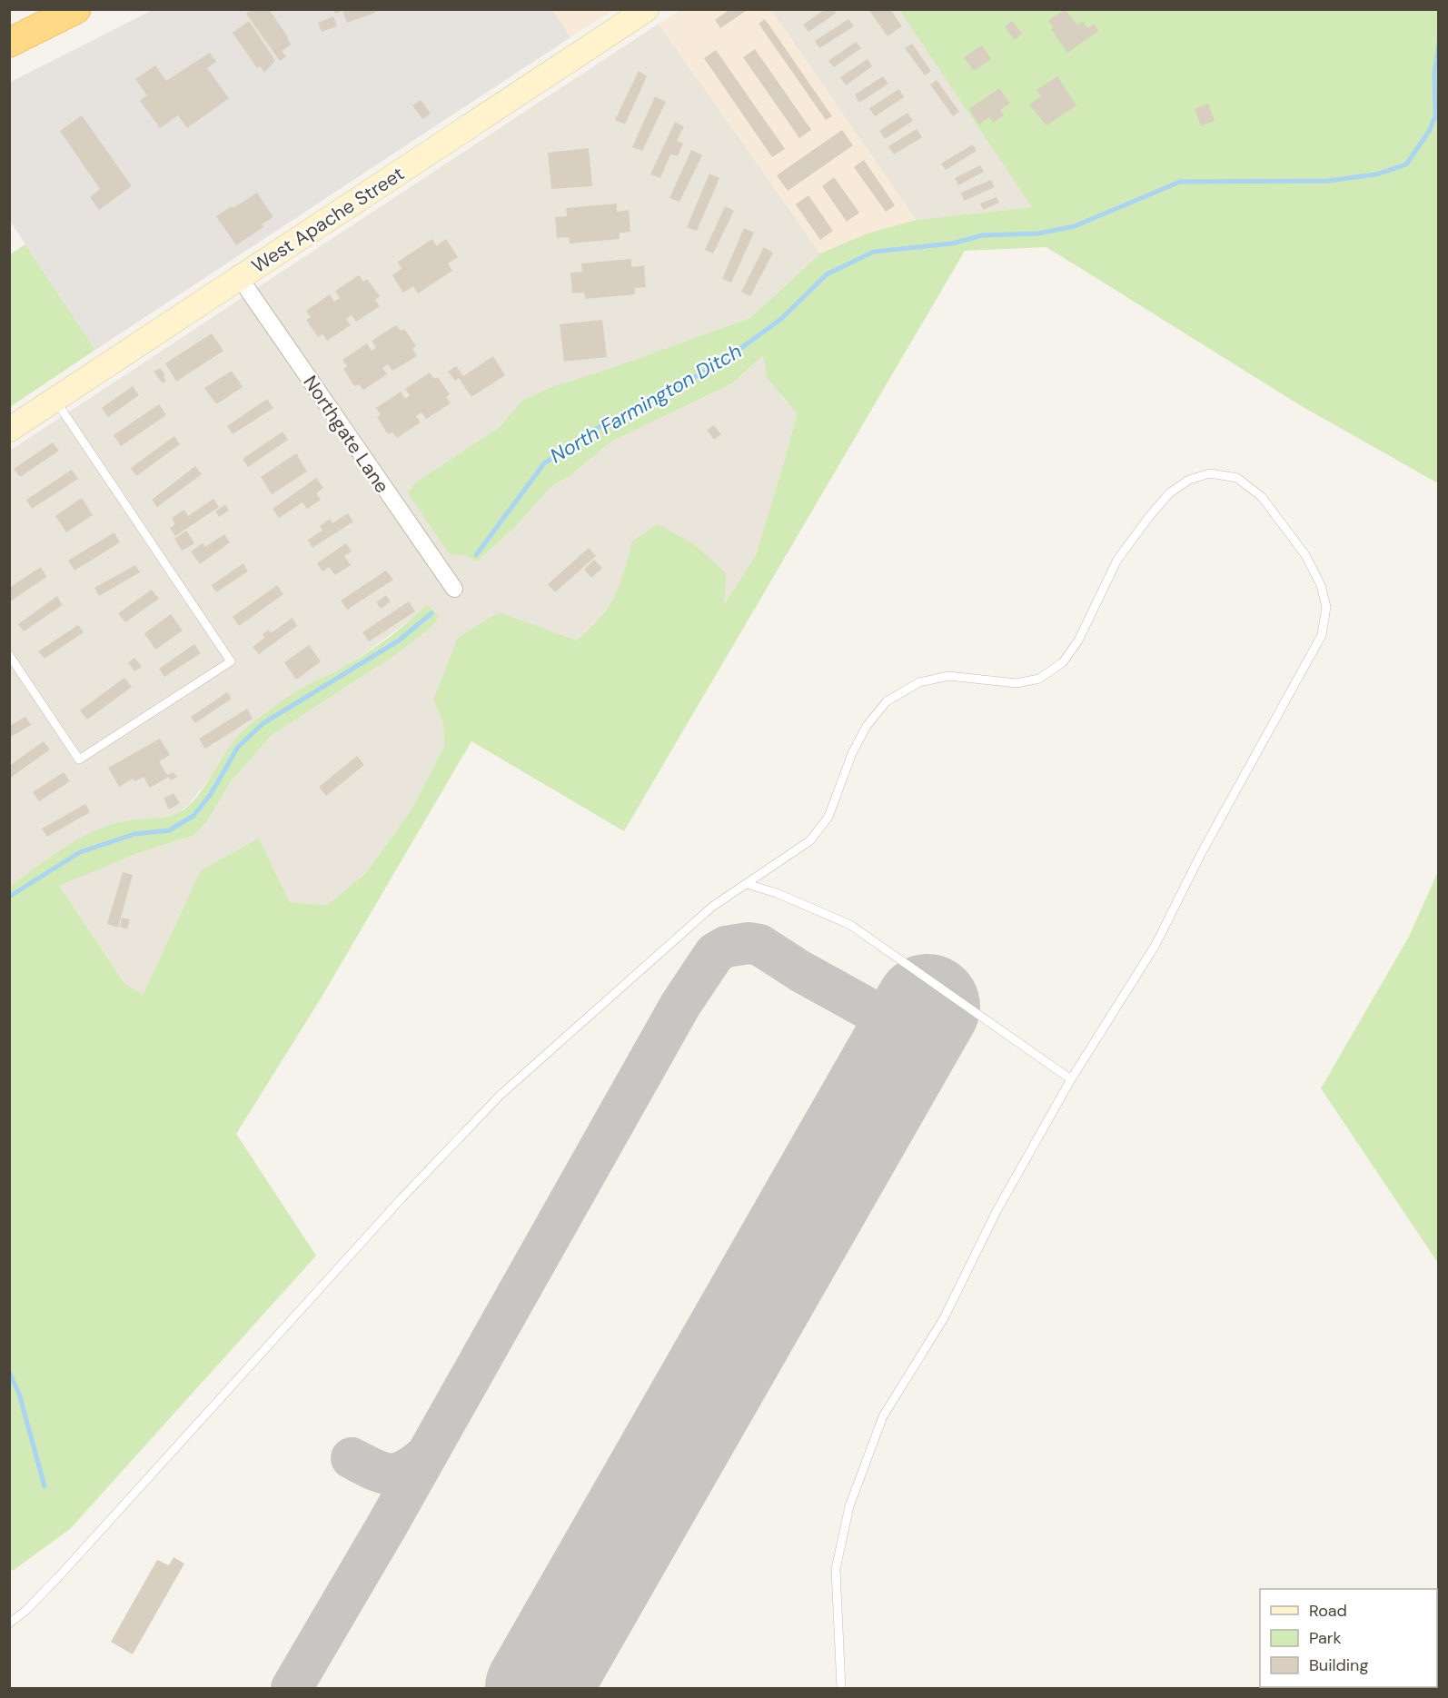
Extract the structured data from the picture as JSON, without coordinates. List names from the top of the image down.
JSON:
{
  "streets": {
    "main road": ["West Apache Street"],
    "street": ["Northgate Lane"]
  },
  "crossings": [
    ["West Apache Street", "Northgate Lane"]
  ],
  "water": ["North Farmington Ditch"],
  "legend": ["Road", "Park", "Building"]
}
